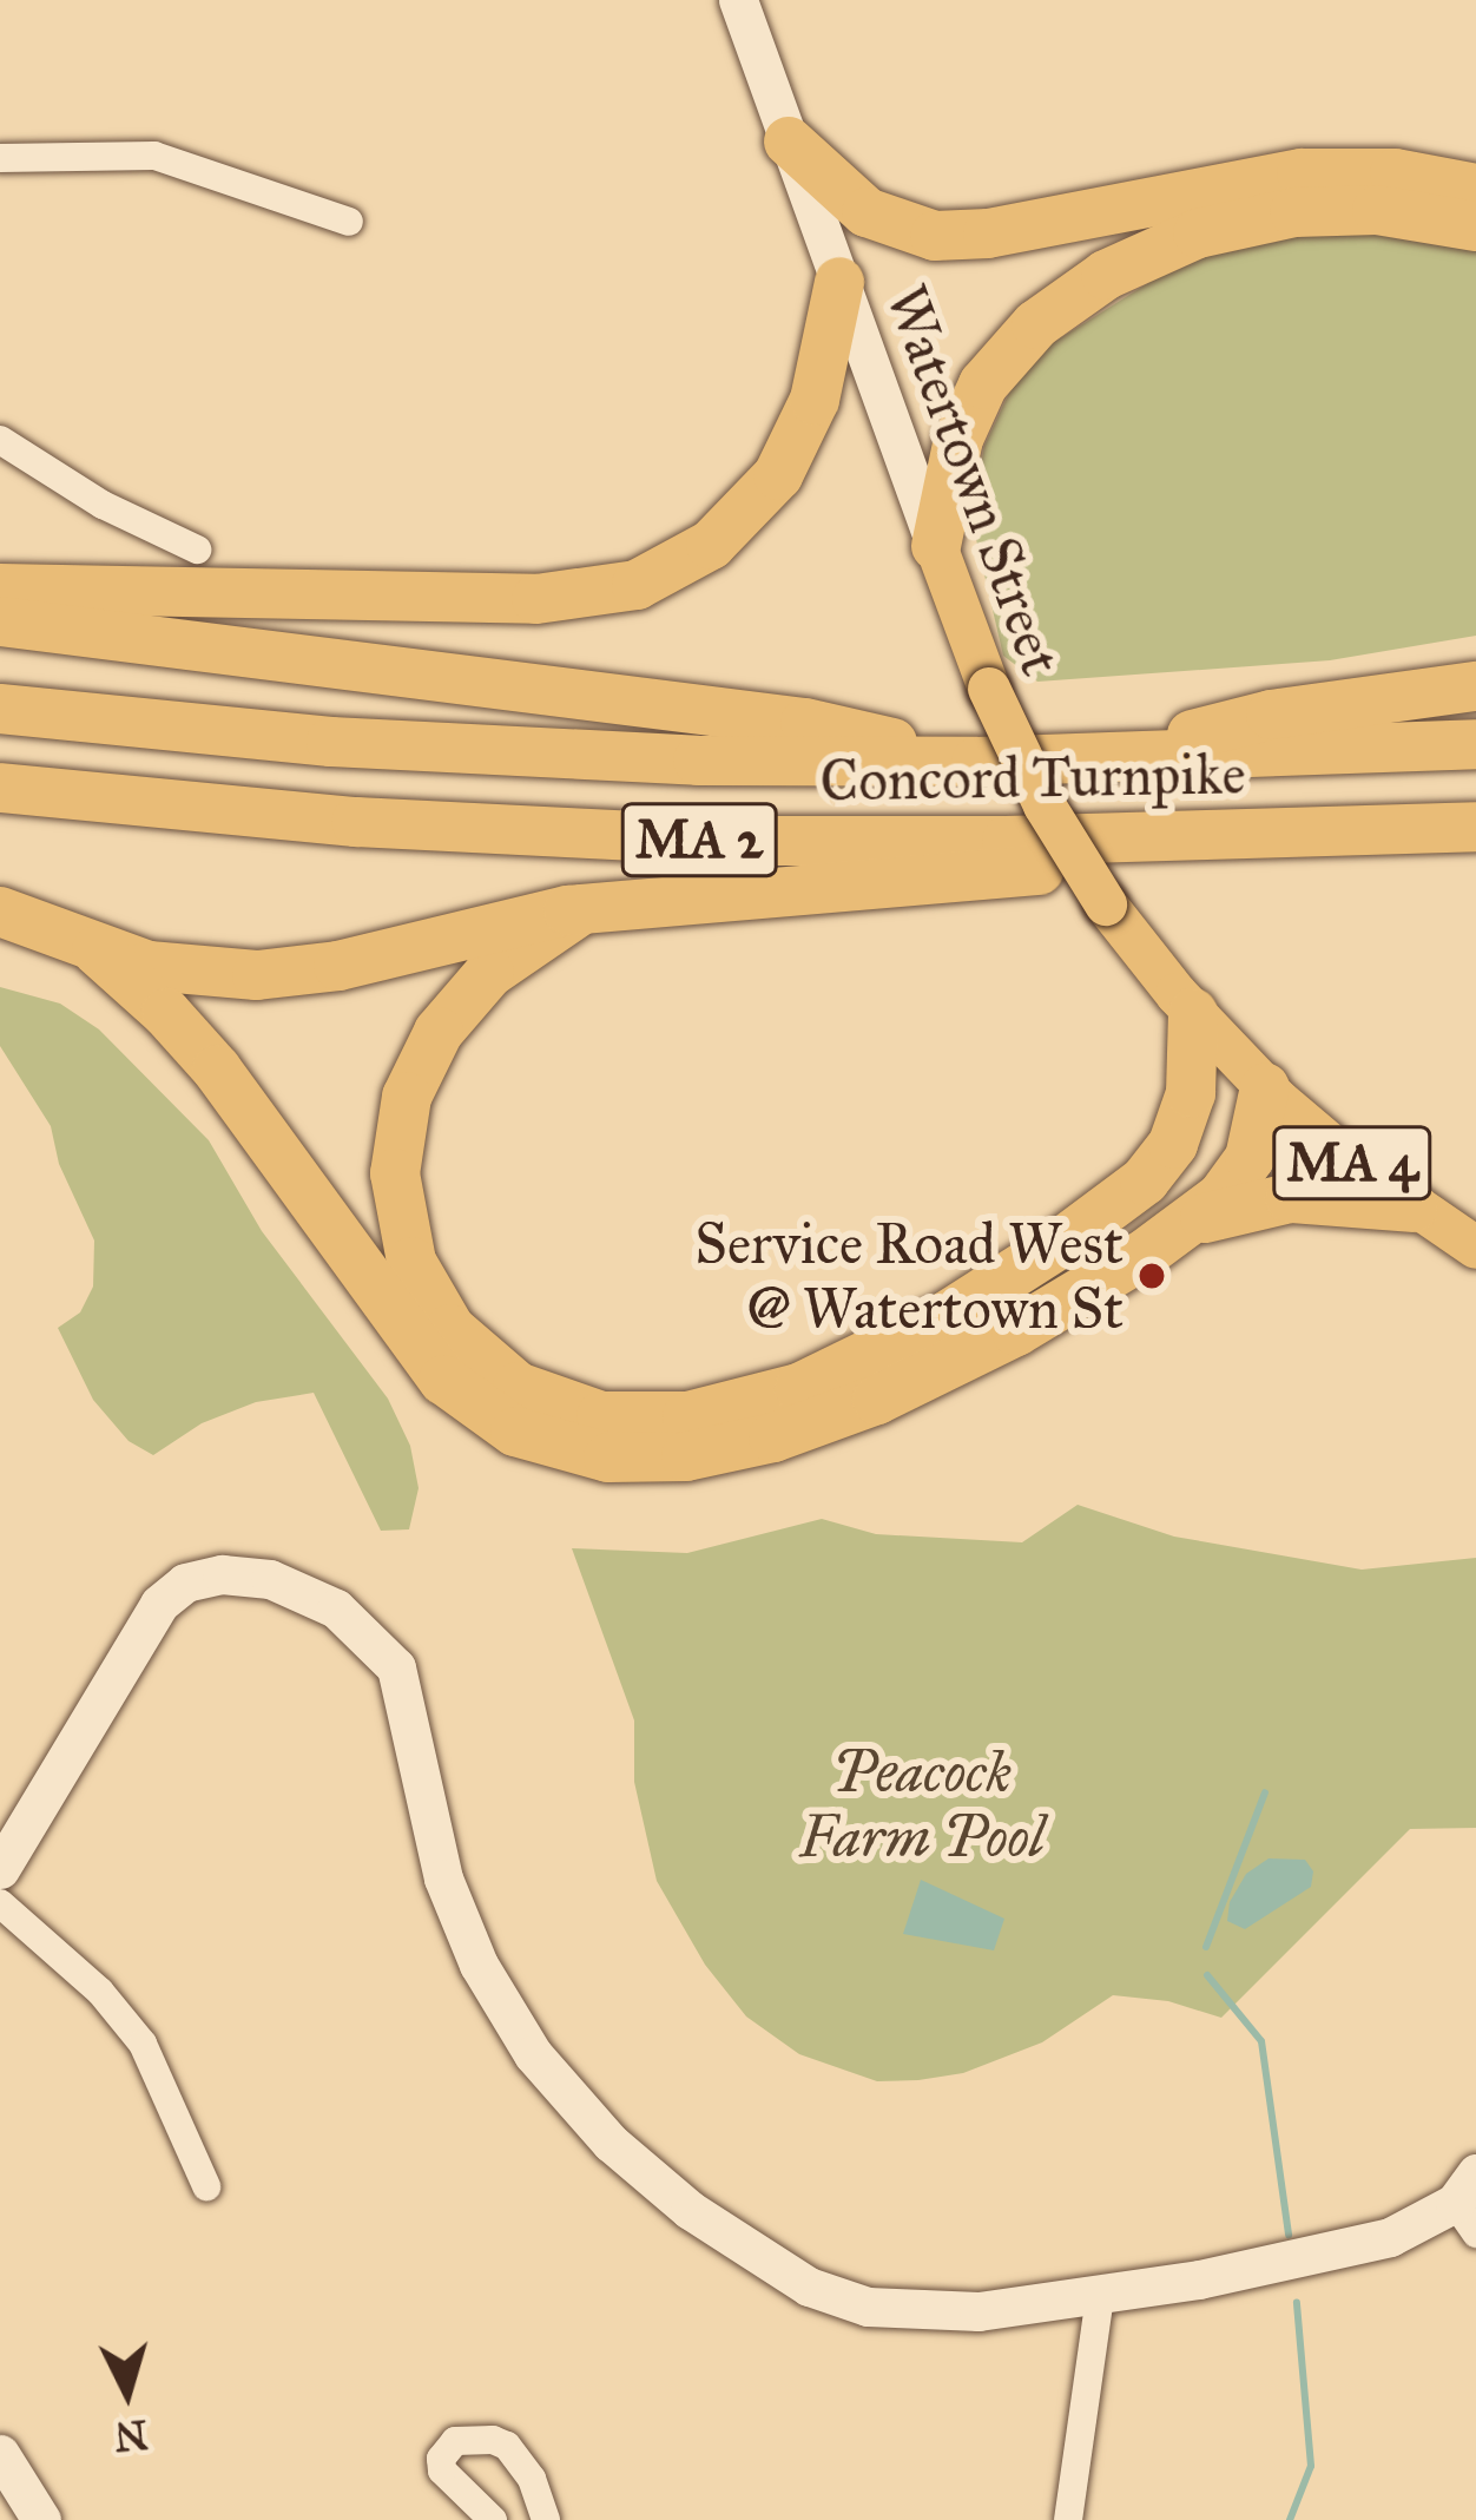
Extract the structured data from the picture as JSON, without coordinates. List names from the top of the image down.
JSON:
{
  "streets": {
    "highway": ["Concord Turnpike", "MA 2"],
    "main road": ["Watertown Street", "MA 4"]
  },
  "crossings": [
    ["Concord Turnpike", "MA 2"]
  ],
  "parks": ["Peacock Farm Pool"],
  "places": ["Service Road West @ Watertown St"],
  "north": "bottom"
}
